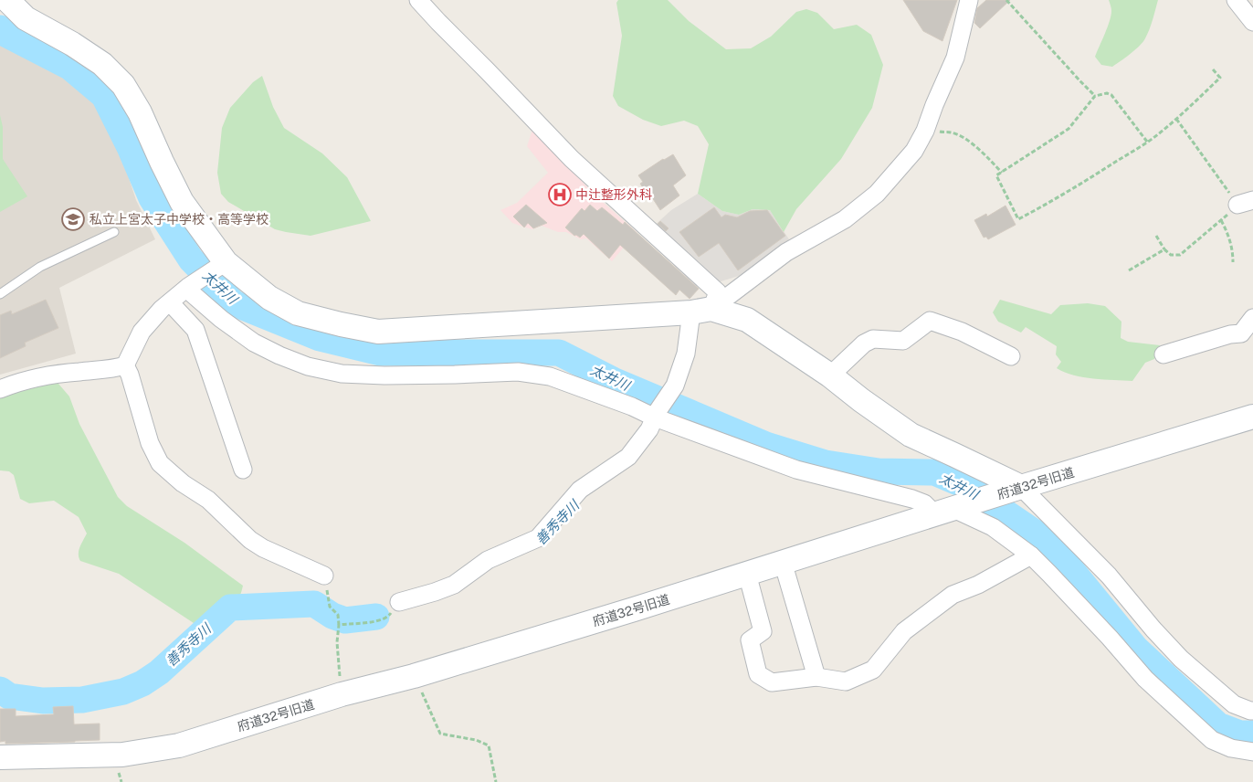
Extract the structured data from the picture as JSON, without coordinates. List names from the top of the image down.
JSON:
{
  "streets": {
    "street": ["府道32号旧道"]
  },
  "water": ["太井川", "善秀寺川"],
  "places": {
    "hospital": ["中辻整形外科"],
    "school or university": ["私立上宮太子中学校・高等学校"]
  }
}
